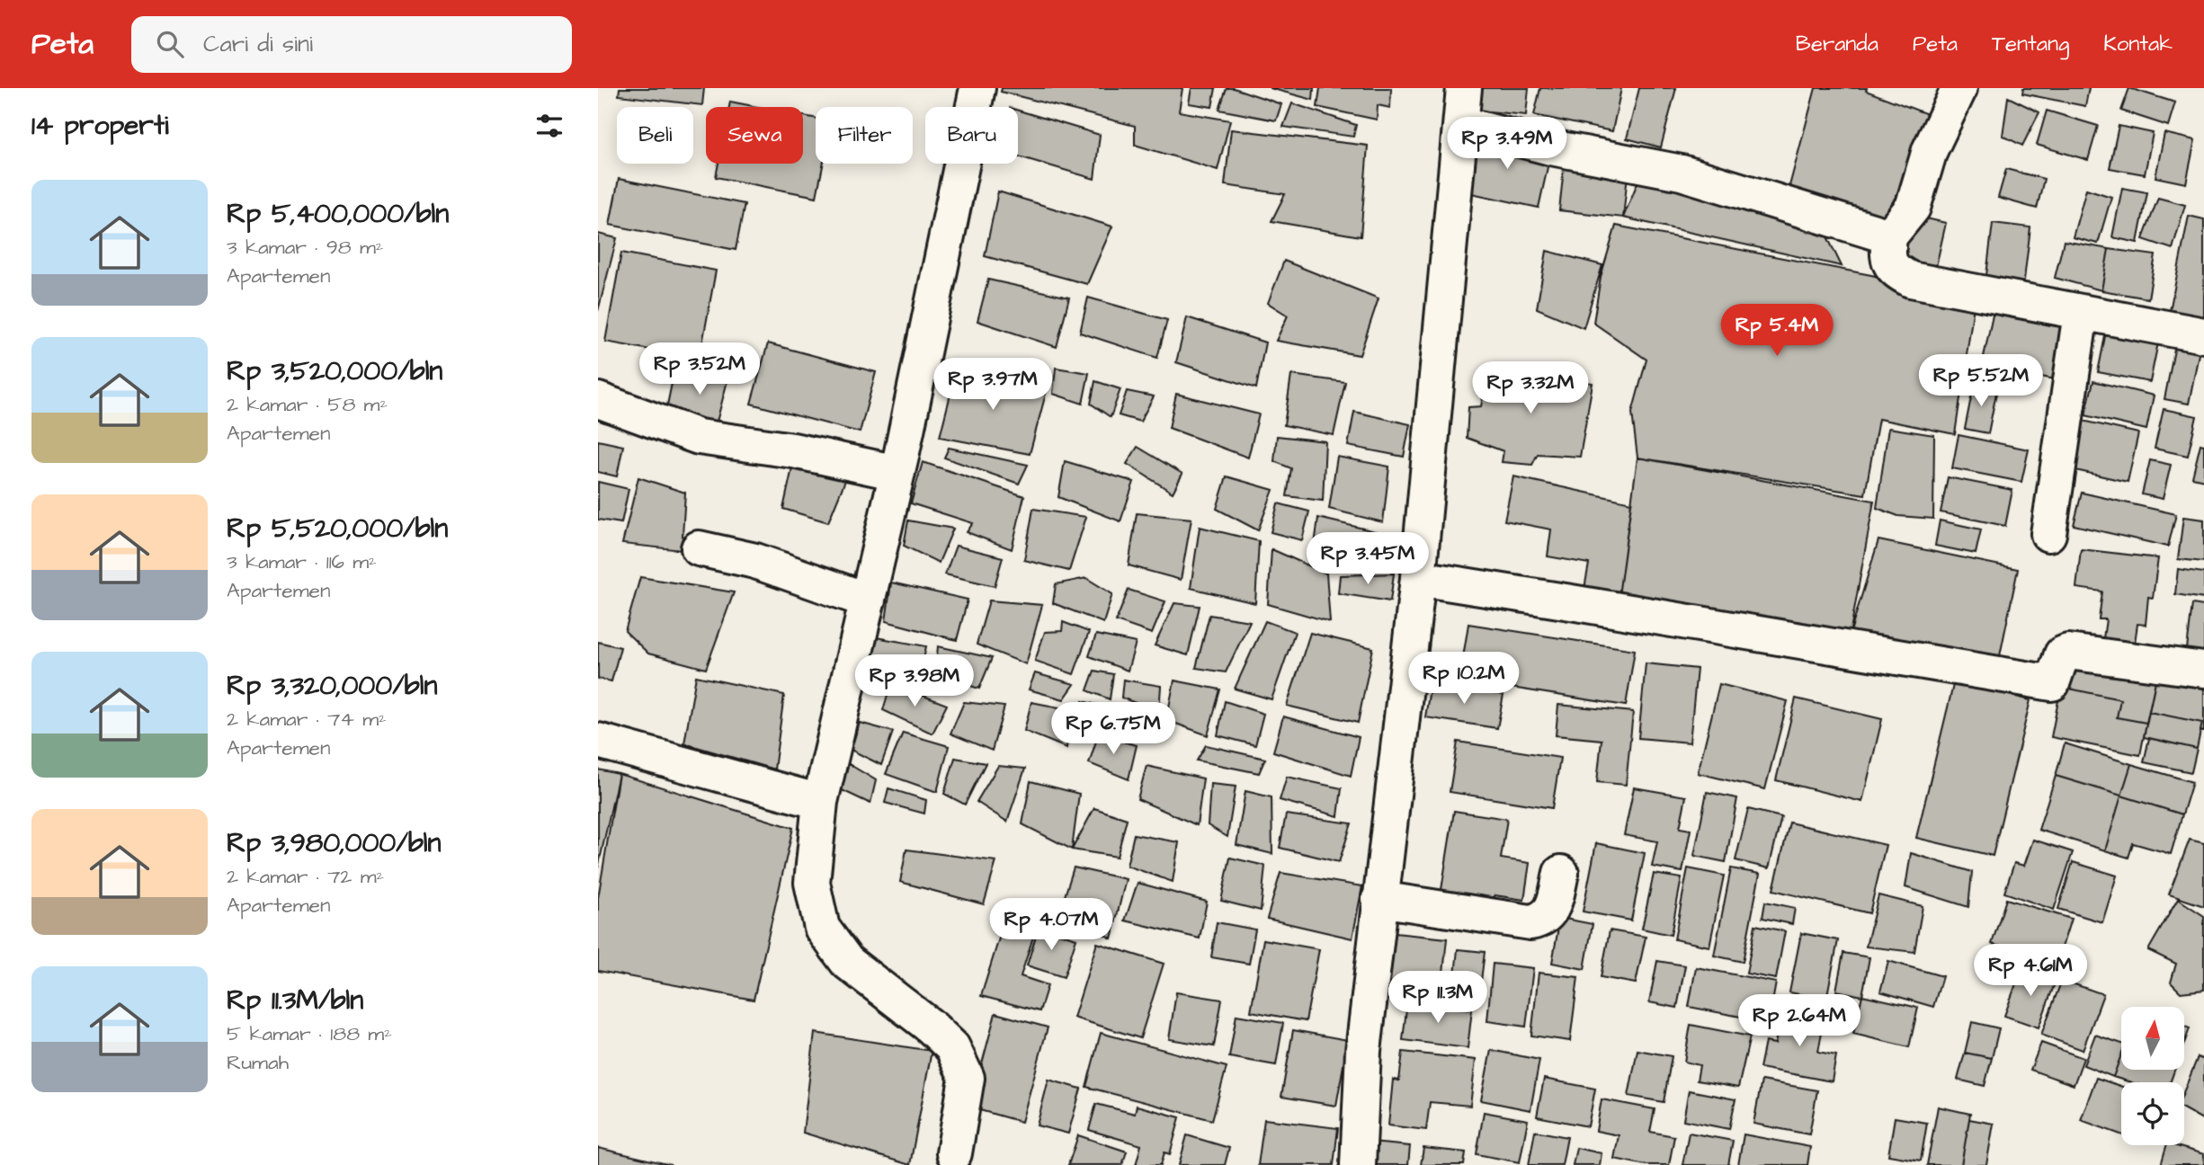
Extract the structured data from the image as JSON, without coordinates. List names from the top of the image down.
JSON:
{
  "north": "top",
  "page": {
    "header": "Peta",
    "search": "Cari di sini",
    "nav": [
      "Beranda",
      "Peta",
      "Tentang",
      "Kontak"
    ],
    "heading": "14 properti",
    "chip": [
      "Beli",
      "Sewa",
      "Filter",
      "Baru"
    ],
    "price": [
      "Rp 3.49M",
      "Rp 5.4M",
      "Rp 3.52M",
      "Rp 5.52M",
      "Rp 3.97M",
      "Rp 3.32M",
      "Rp 3.45M",
      "Rp 10.2M",
      "Rp 3.98M",
      "Rp 6.75M",
      "Rp 4.07M",
      "Rp 4.61M",
      "Rp 11.3M",
      "Rp 2.64M"
    ],
    "list": [
      {
        "name": "Rp 5,400,000/bln",
        "note": "3 kamar · 98 m² · Apartemen"
      },
      {
        "name": "Rp 3,520,000/bln",
        "note": "2 kamar · 58 m² · Apartemen"
      },
      {
        "name": "Rp 5,520,000/bln",
        "note": "3 kamar · 116 m² · Apartemen"
      },
      {
        "name": "Rp 3,320,000/bln",
        "note": "2 kamar · 74 m² · Apartemen"
      },
      {
        "name": "Rp 3,980,000/bln",
        "note": "2 kamar · 72 m² · Apartemen"
      },
      {
        "name": "Rp 11.3M/bln",
        "note": "5 kamar · 188 m² · Rumah"
      }
    ]
  }
}
